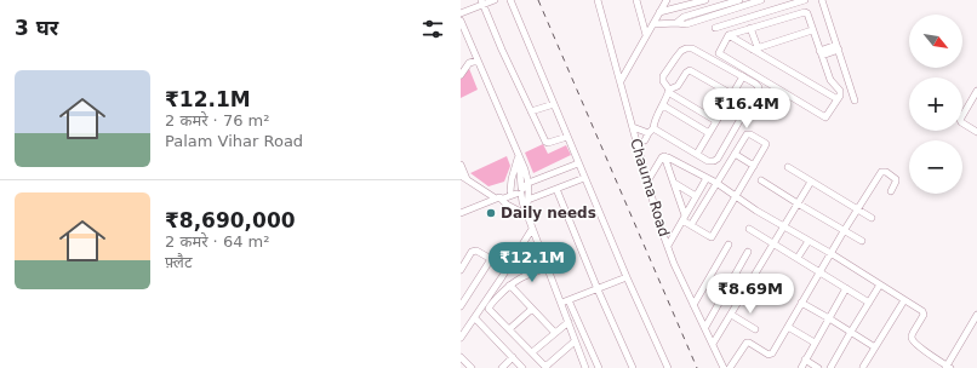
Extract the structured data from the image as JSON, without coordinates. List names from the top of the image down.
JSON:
{
  "streets": {
    "street": ["Chauma Road"]
  },
  "places": ["Daily needs"],
  "north": "bottom right",
  "page": {
    "heading": "3 घर",
    "map_buttons": ["+", "−"],
    "list": [
      {
        "name": "₹12.1M",
        "note": "2 कमरे · 76 m² · Palam Vihar Road"
      },
      {
        "name": "₹8,690,000",
        "note": "2 कमरे · 64 m² · फ़्लैट"
      }
    ],
    "price": ["₹16.4M", "₹12.1M", "₹8.69M"]
  }
}
